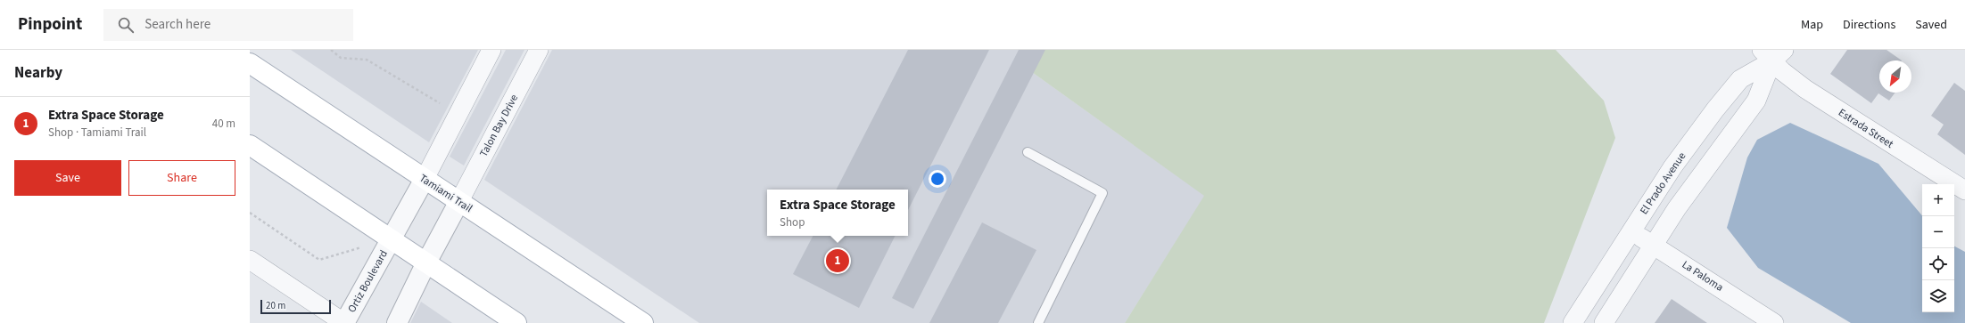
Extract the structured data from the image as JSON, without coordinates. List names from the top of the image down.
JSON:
{
  "streets": {
    "main road": ["Tamiami Trail"],
    "street": [
      "Talon Bay Drive",
      "Estrada Street",
      "El Prado Avenue",
      "La Paloma",
      "Ortiz Boulevard"
    ]
  },
  "crossings": [
    ["Talon Bay Drive", "Tamiami Trail"],
    ["Estrada Street", "El Prado Avenue"],
    ["El Prado Avenue", "La Paloma"],
    ["Tamiami Trail", "Ortiz Boulevard"]
  ],
  "scale_bar": "20 m",
  "north": "bottom left",
  "page": {
    "header": "Pinpoint",
    "search": "Search here",
    "nav": ["Map", "Directions", "Saved"],
    "heading": "Nearby",
    "list": [
      {
        "mark": "1",
        "name": "Extra Space Storage",
        "note": "Shop · Tamiami Trail",
        "value": "40 m"
      }
    ],
    "buttons": ["Save", "Share"],
    "map_buttons": ["+", "−"],
    "popup": ["Extra Space Storage", "Shop"],
    "pins": "1",
    "scale": "20 m"
  }
}
